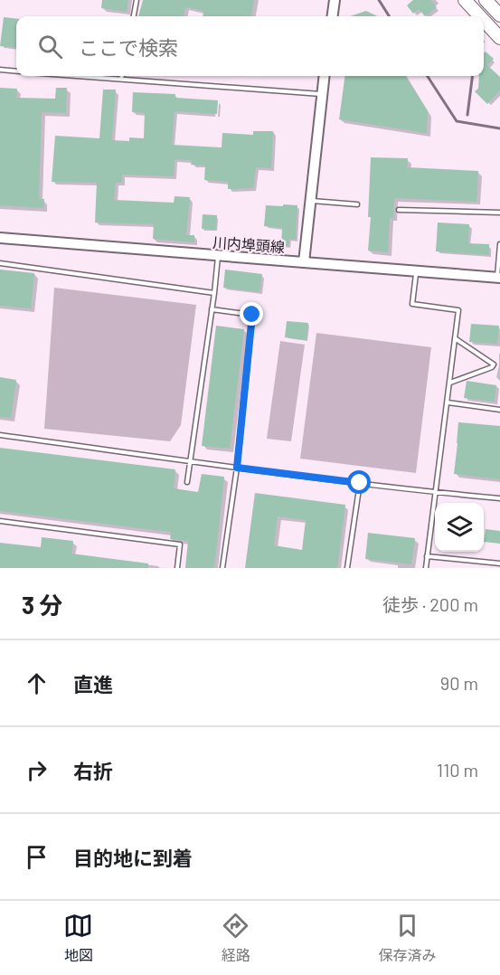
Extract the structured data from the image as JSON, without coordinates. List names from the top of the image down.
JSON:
{
  "streets": {
    "main road": ["川内埠頭線"]
  },
  "page": {
    "search": "ここで検索",
    "heading": ["3 分", "徒歩 · 200 m"],
    "list": [
      ["直進", "90 m"],
      ["右折", "110 m"],
      "目的地に到着"
    ],
    "nav": ["地図", "経路", "保存済み"]
  }
}
